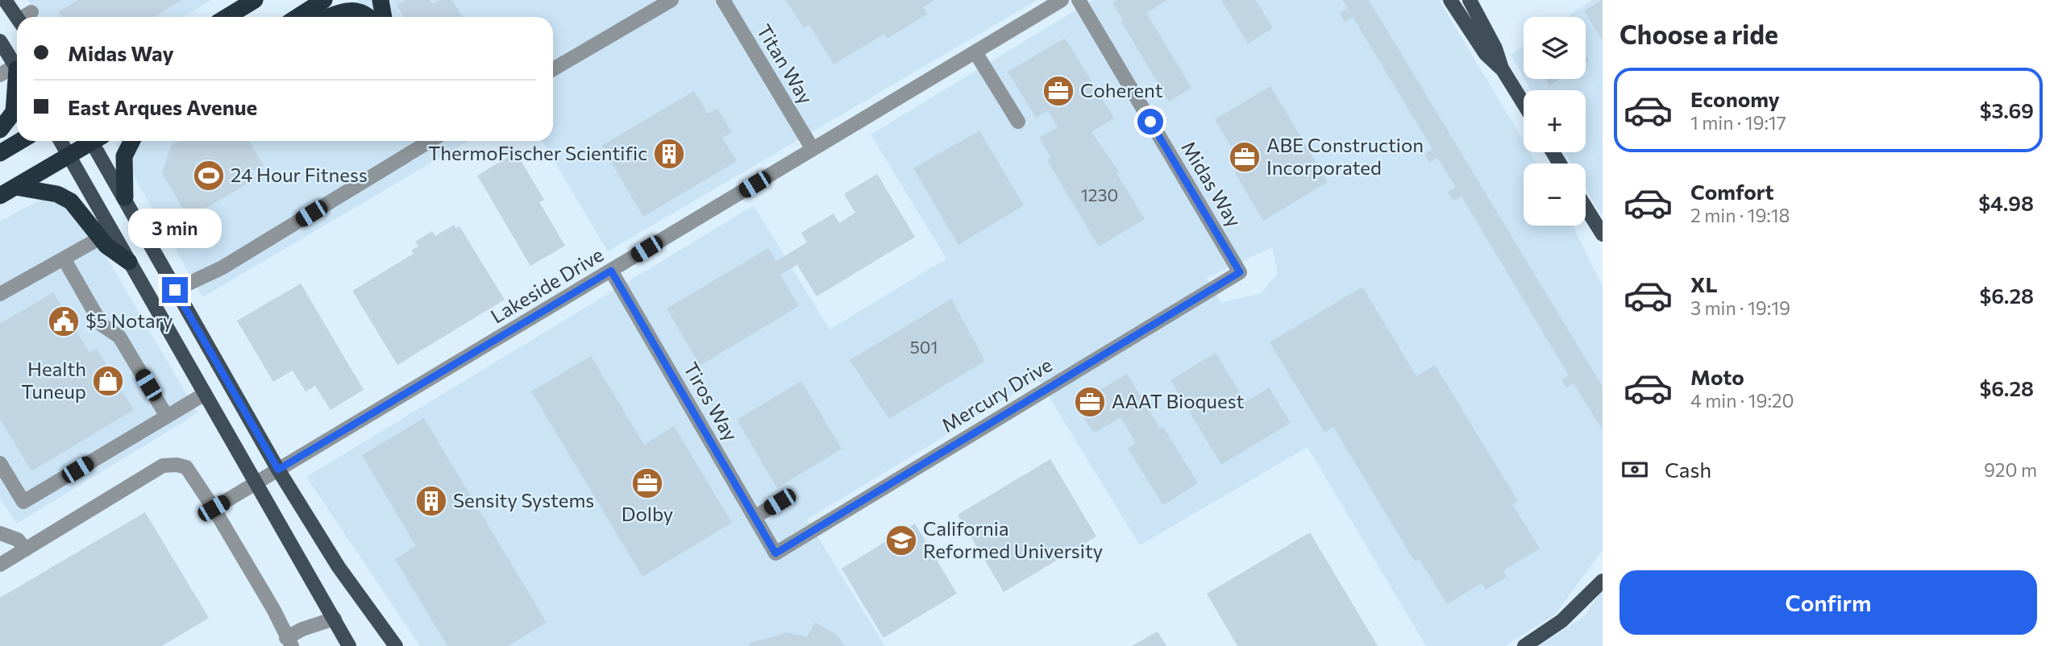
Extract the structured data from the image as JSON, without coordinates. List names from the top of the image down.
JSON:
{
  "streets": {
    "street": [
      "Titan Way",
      "Midas Way",
      "Lakeside Drive",
      "Mercury Drive",
      "Tiros Way"
    ]
  },
  "crossings": [
    ["Titan Way", "Lakeside Drive"],
    ["Midas Way", "Mercury Drive"],
    ["Lakeside Drive", "Tiros Way"],
    ["Mercury Drive", "Tiros Way"]
  ],
  "places": {
    "office": [
      "Coherent",
      "ABE Construction Incorporated",
      "AAAT Bioquest",
      "Dolby"
    ],
    "building": ["ThermoFischer Scientific", "Sensity Systems"],
    "sports": ["24 Hour Fitness"],
    "public building": ["$5 Notary"],
    "shop": ["Health Tuneup"],
    "school or university": ["California Reformed University"]
  },
  "house_numbers": ["1230", "501"],
  "page": {
    "heading": "Choose a ride",
    "map_buttons": ["+", "−"],
    "banner": ["Midas Way", "East Arques Avenue"],
    "list": [
      {
        "name": "Economy",
        "note": "1 min · 19:17",
        "value": "$3.69"
      },
      {
        "name": "Comfort",
        "note": "2 min · 19:18",
        "value": "$4.98"
      },
      {
        "name": "XL",
        "note": "3 min · 19:19",
        "value": "$6.28"
      },
      {
        "name": "Moto",
        "note": "4 min · 19:20",
        "value": "$6.28"
      }
    ],
    "bubble": "3 min",
    "pay": ["Cash", "920 m"],
    "buttons": "Confirm"
  }
}
